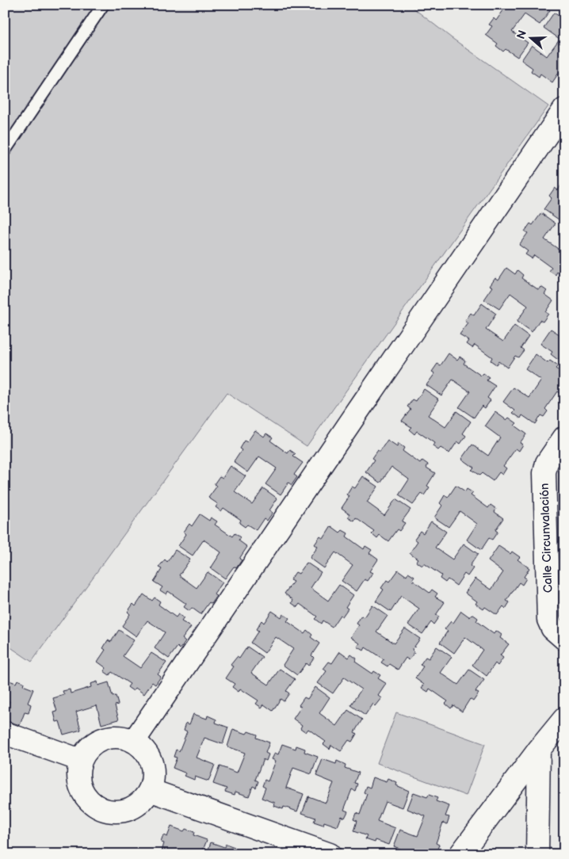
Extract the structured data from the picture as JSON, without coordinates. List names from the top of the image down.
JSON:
{
  "streets": {
    "street": ["Calle Circunvalación"]
  },
  "north": "left"
}
